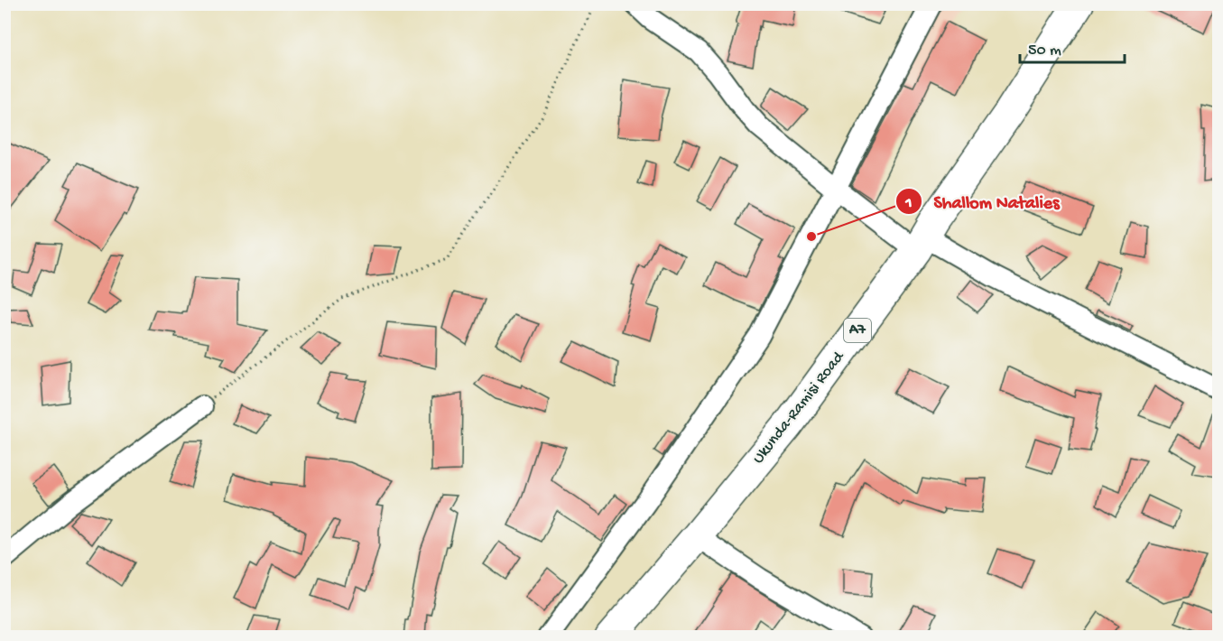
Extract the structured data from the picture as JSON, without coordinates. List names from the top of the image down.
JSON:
{
  "streets": {
    "highway": ["A7", "Ukunda-Ramisi Road"]
  },
  "places": ["Shallom Natalies"],
  "scale_bar": "50 m"
}
